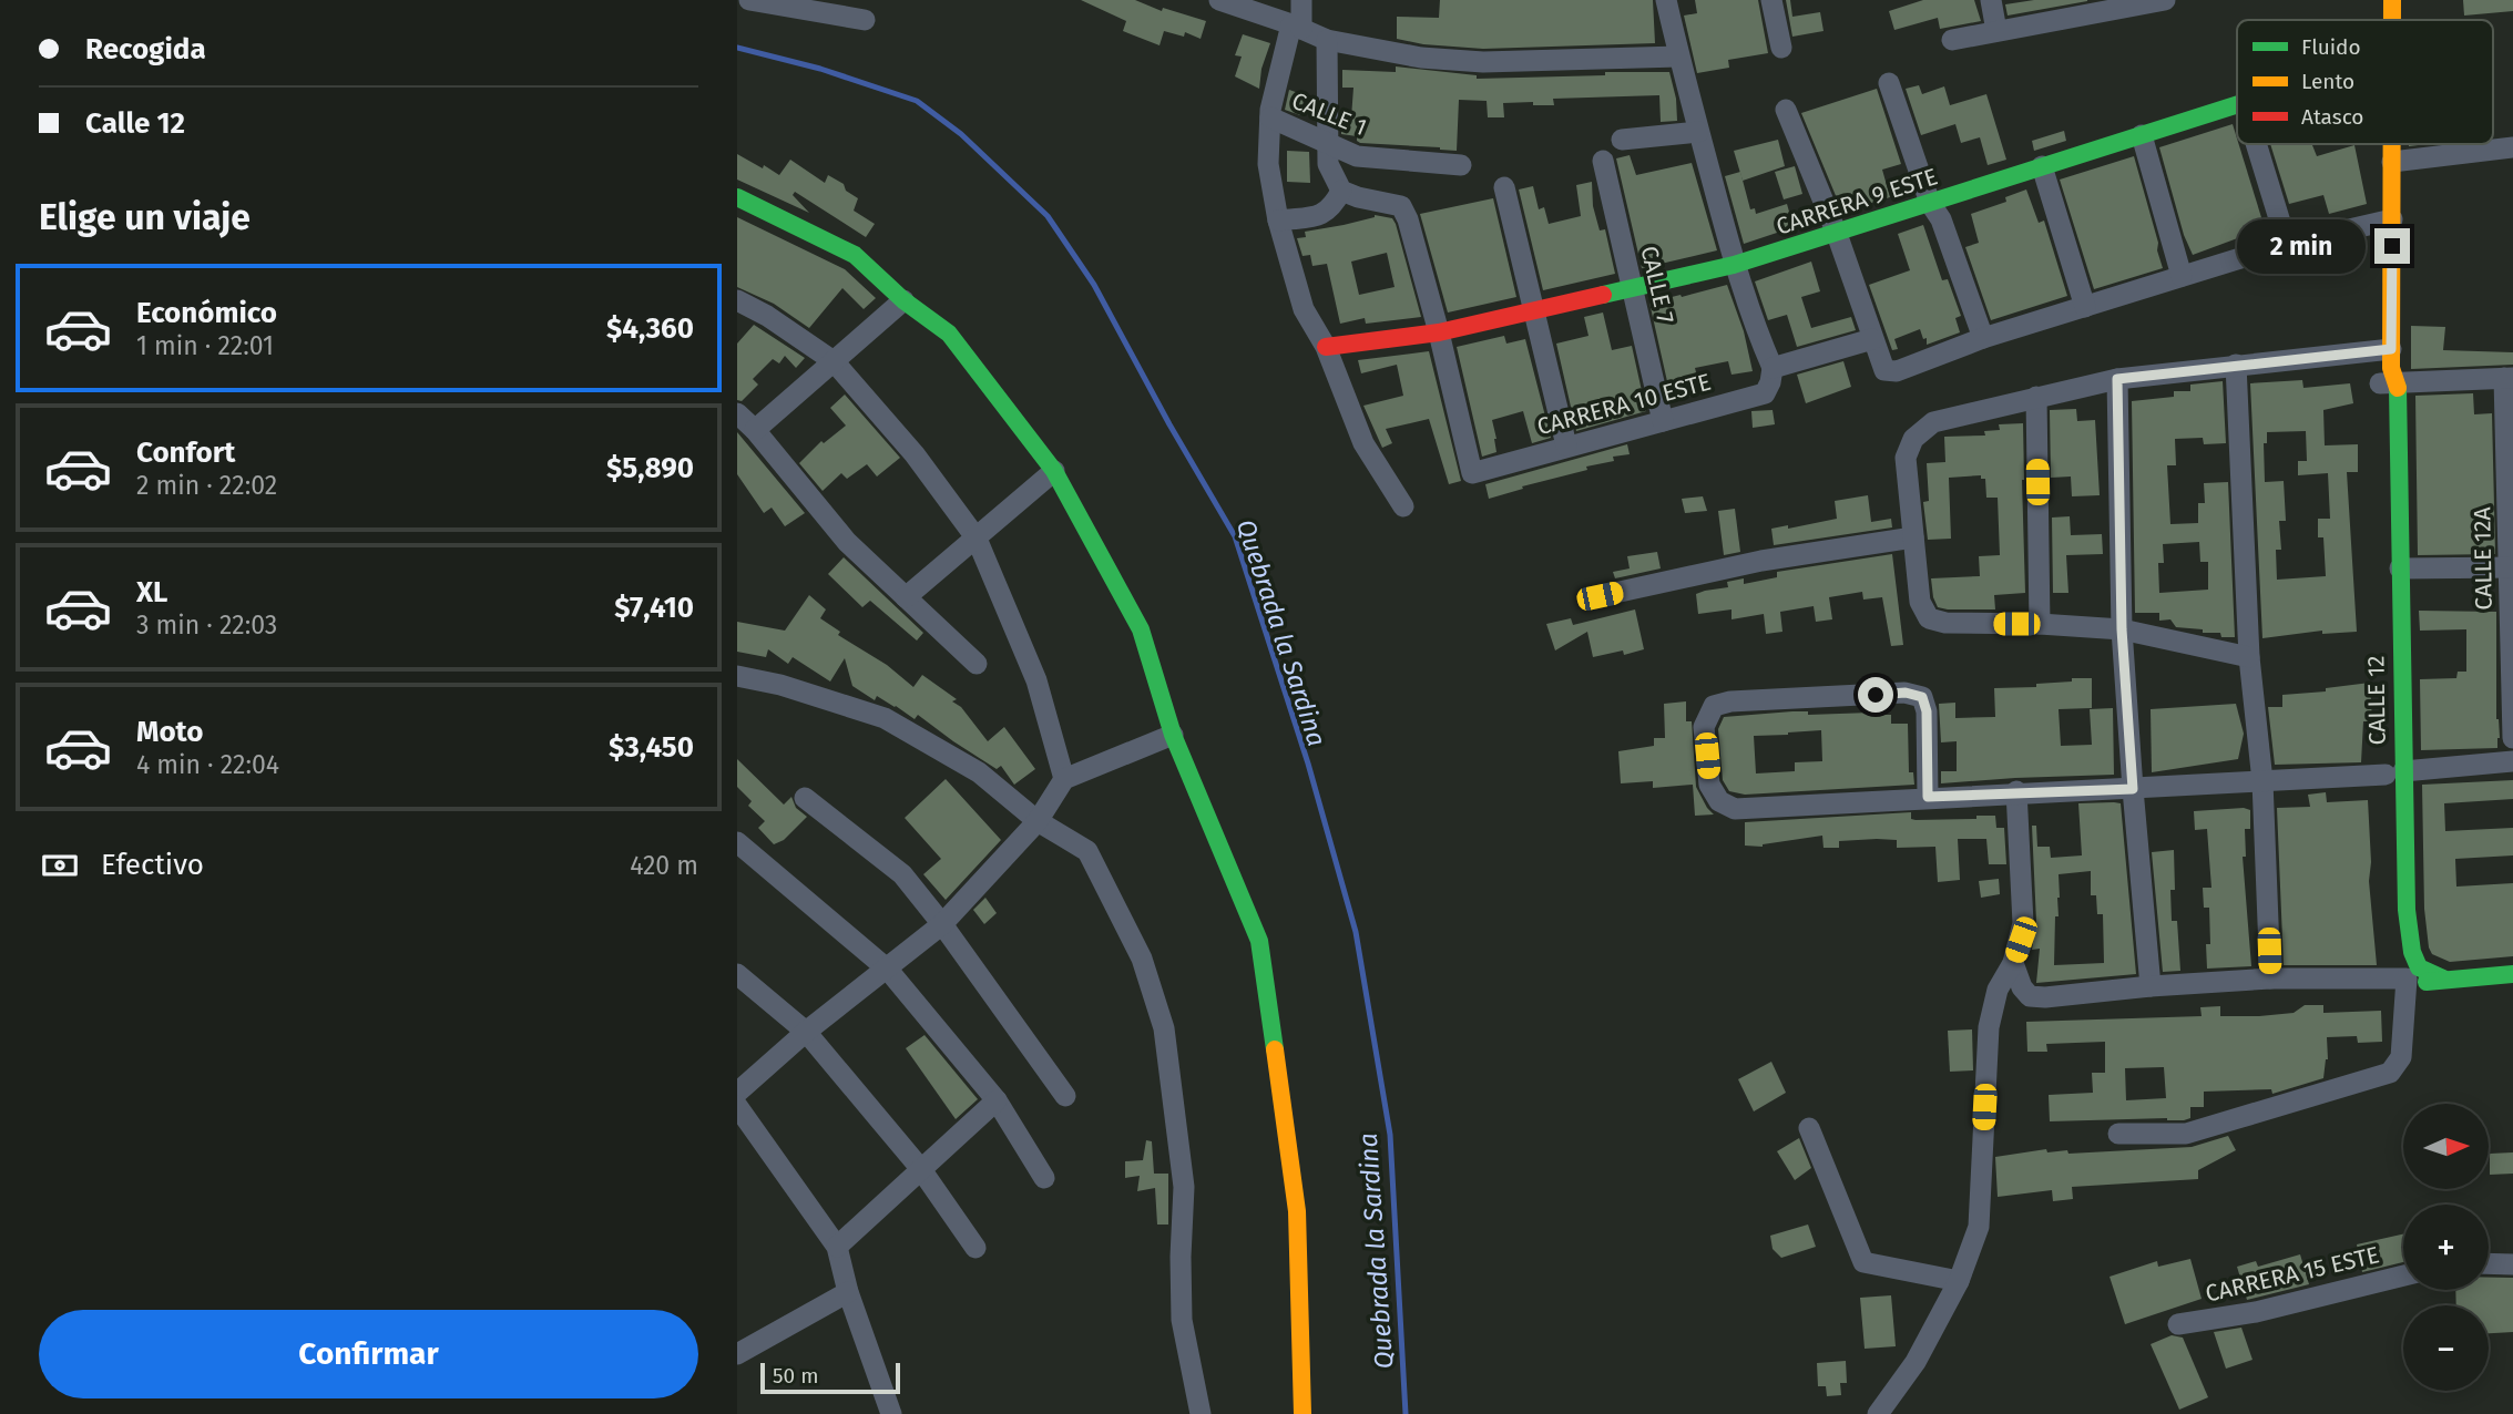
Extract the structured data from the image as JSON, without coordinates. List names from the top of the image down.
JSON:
{
  "streets": {
    "street": [
      "CALLE 1",
      "CARRERA 9 ESTE",
      "CALLE 7",
      "CARRERA 10 ESTE",
      "CALLE 12A",
      "CALLE 12",
      "CARRERA 15 ESTE"
    ]
  },
  "crossings": [
    ["CARRERA 9 ESTE", "CALLE 7"],
    ["CARRERA 9 ESTE", "CARRERA 10 ESTE"],
    ["CALLE 7", "CARRERA 10 ESTE"]
  ],
  "water": ["Quebrada la Sardina"],
  "legend": ["Fluido", "Lento", "Atasco"],
  "scale_bar": "50 m",
  "north": "right",
  "page": {
    "banner": ["Recogida", "Calle 12"],
    "heading": "Elige un viaje",
    "bubble": "2 min",
    "list": [
      {
        "name": "Económico",
        "note": "1 min · 22:01",
        "value": "$4,360"
      },
      {
        "name": "Confort",
        "note": "2 min · 22:02",
        "value": "$5,890"
      },
      {
        "name": "XL",
        "note": "3 min · 22:03",
        "value": "$7,410"
      },
      {
        "name": "Moto",
        "note": "4 min · 22:04",
        "value": "$3,450"
      }
    ],
    "pay": ["Efectivo", "420 m"],
    "map_buttons": ["+", "−"],
    "buttons": "Confirmar",
    "scale": "50 m"
  }
}
